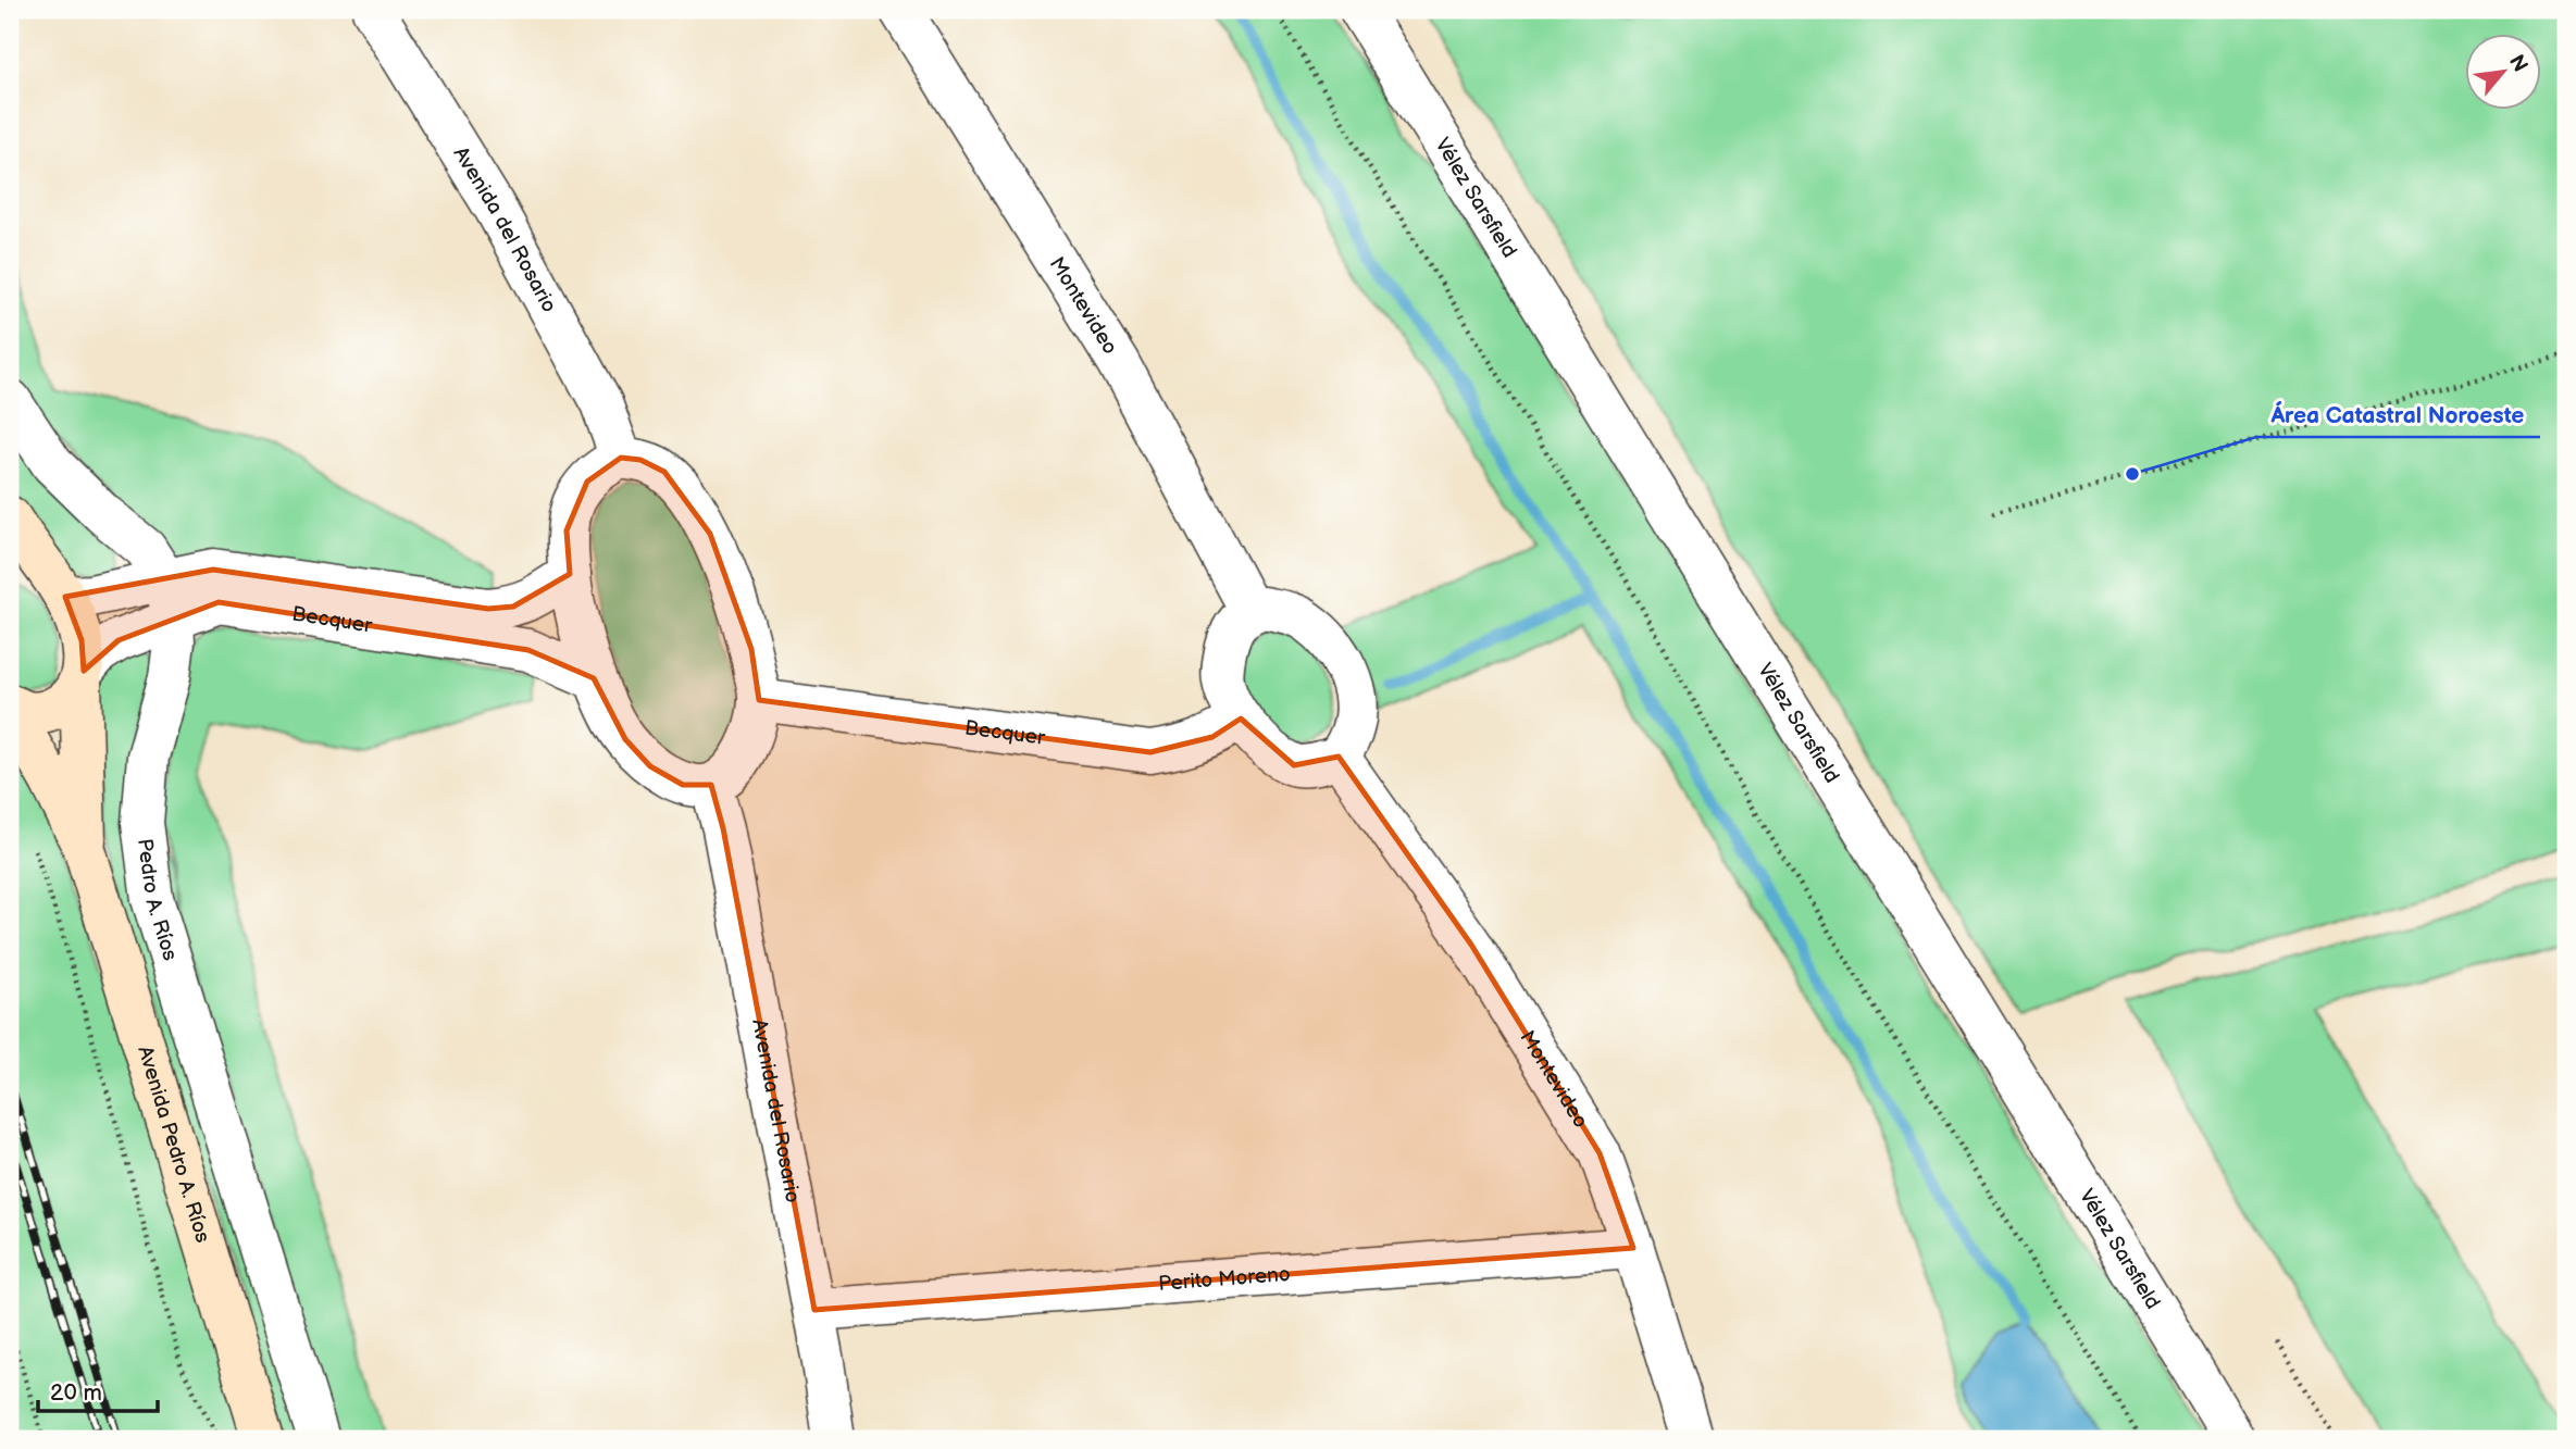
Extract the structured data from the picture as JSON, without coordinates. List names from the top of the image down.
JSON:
{
  "streets": {
    "main road": ["Avenida Pedro A. Ríos"],
    "street": [
      "Vélez Sarsfield",
      "Avenida del Rosario",
      "Montevideo",
      "Becquer",
      "Pedro A. Ríos",
      "Perito Moreno"
    ]
  },
  "crossings": [
    ["Avenida del Rosario", "Perito Moreno"],
    ["Montevideo", "Becquer"],
    ["Montevideo", "Perito Moreno"],
    ["Becquer", "Pedro A. Ríos"],
    ["Becquer", "Avenida Pedro A. Ríos"]
  ],
  "places": ["Área Catastral Noroeste"],
  "scale_bar": "20 m",
  "north": "top right"
}
